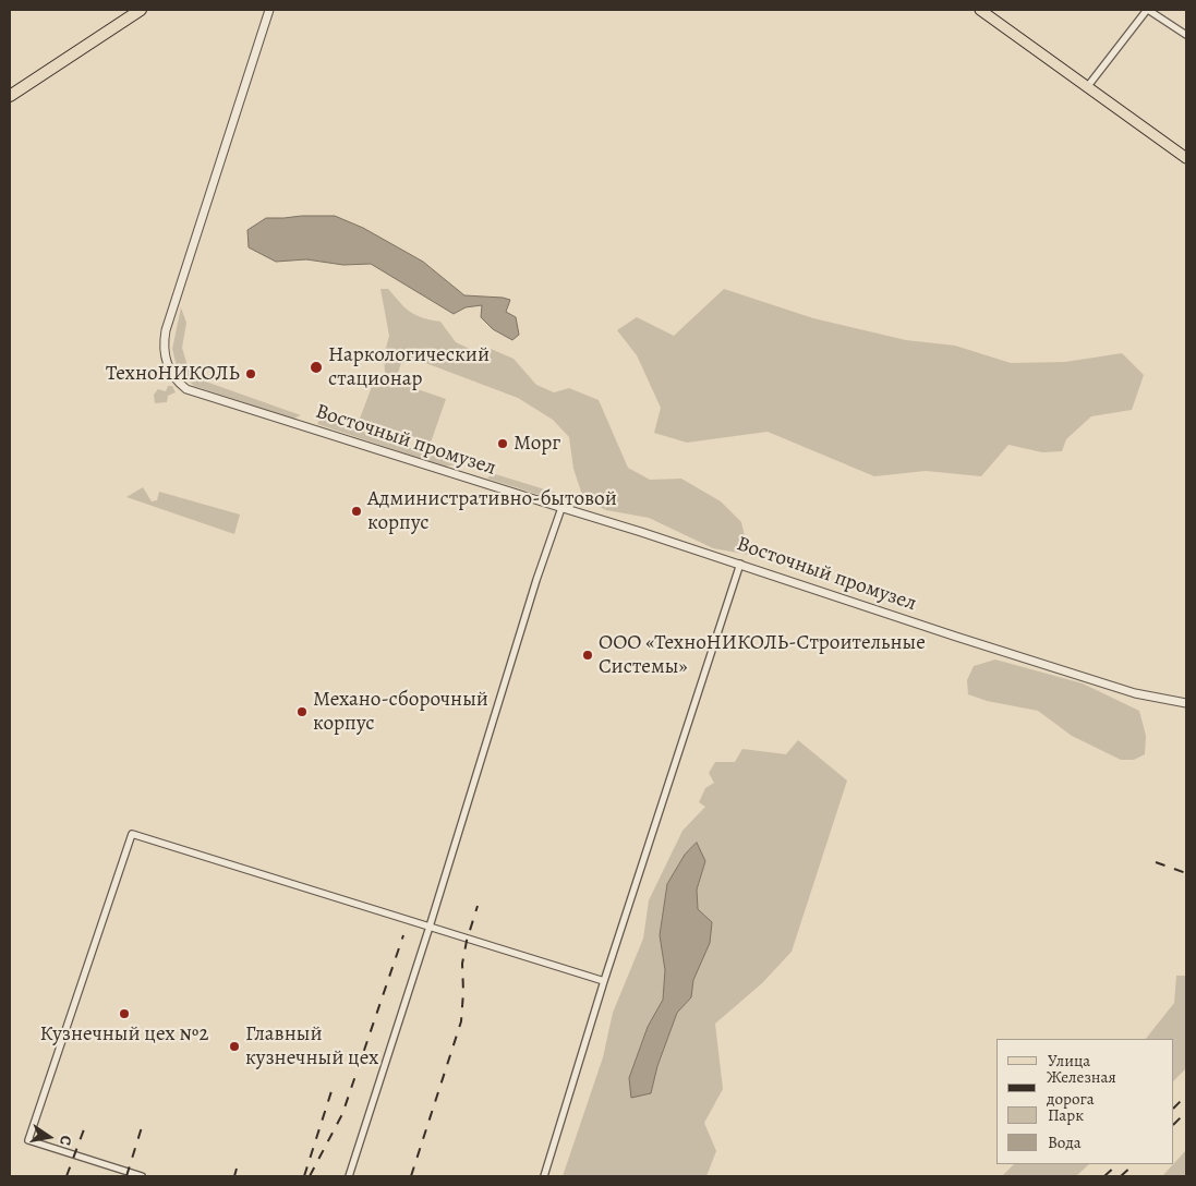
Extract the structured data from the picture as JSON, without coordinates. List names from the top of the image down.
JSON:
{
  "streets": {
    "street": ["Восточный промузел"]
  },
  "places": [
    "Наркологический стационар",
    "ТехноНИКОЛЬ",
    "Морг",
    "Административно-бытовой корпус",
    "ООО «ТехноНИКОЛЬ-Строительные Системы»",
    "Механо-сборочный корпус",
    "Кузнечный цех №2",
    "Главный кузнечный цех"
  ],
  "legend": [
    "Улица",
    "Железная дорога",
    "Парк",
    "Вода"
  ],
  "north": "right"
}
